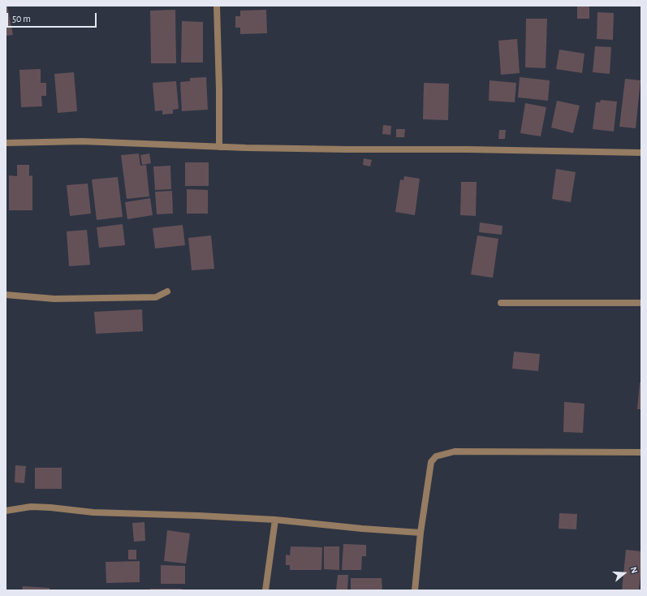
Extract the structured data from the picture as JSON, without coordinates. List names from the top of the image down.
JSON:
{
  "scale_bar": "50 m",
  "north": "right"
}
